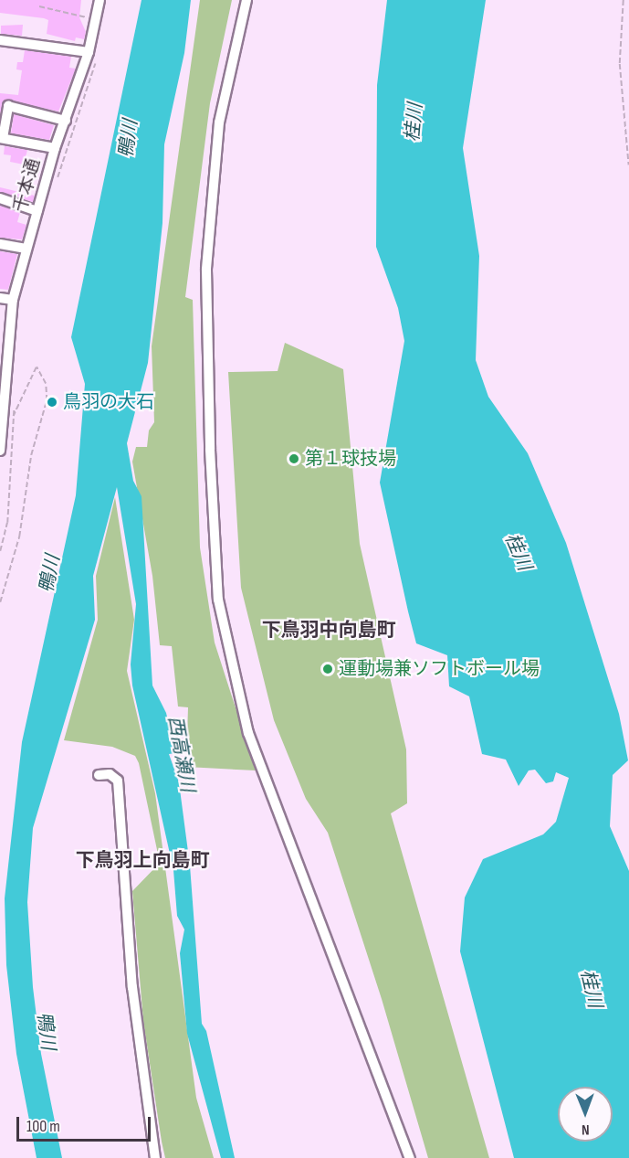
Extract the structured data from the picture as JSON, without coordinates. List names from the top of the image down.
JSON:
{
  "streets": {
    "street": ["千本通"]
  },
  "districts": ["下鳥羽中向島町", "下鳥羽上向島町"],
  "water": ["桂川", "鴨川", "西高瀬川"],
  "places": ["鳥羽の大石", "第１球技場", "運動場兼ソフトボール場"],
  "scale_bar": "100 m",
  "north": "bottom"
}
